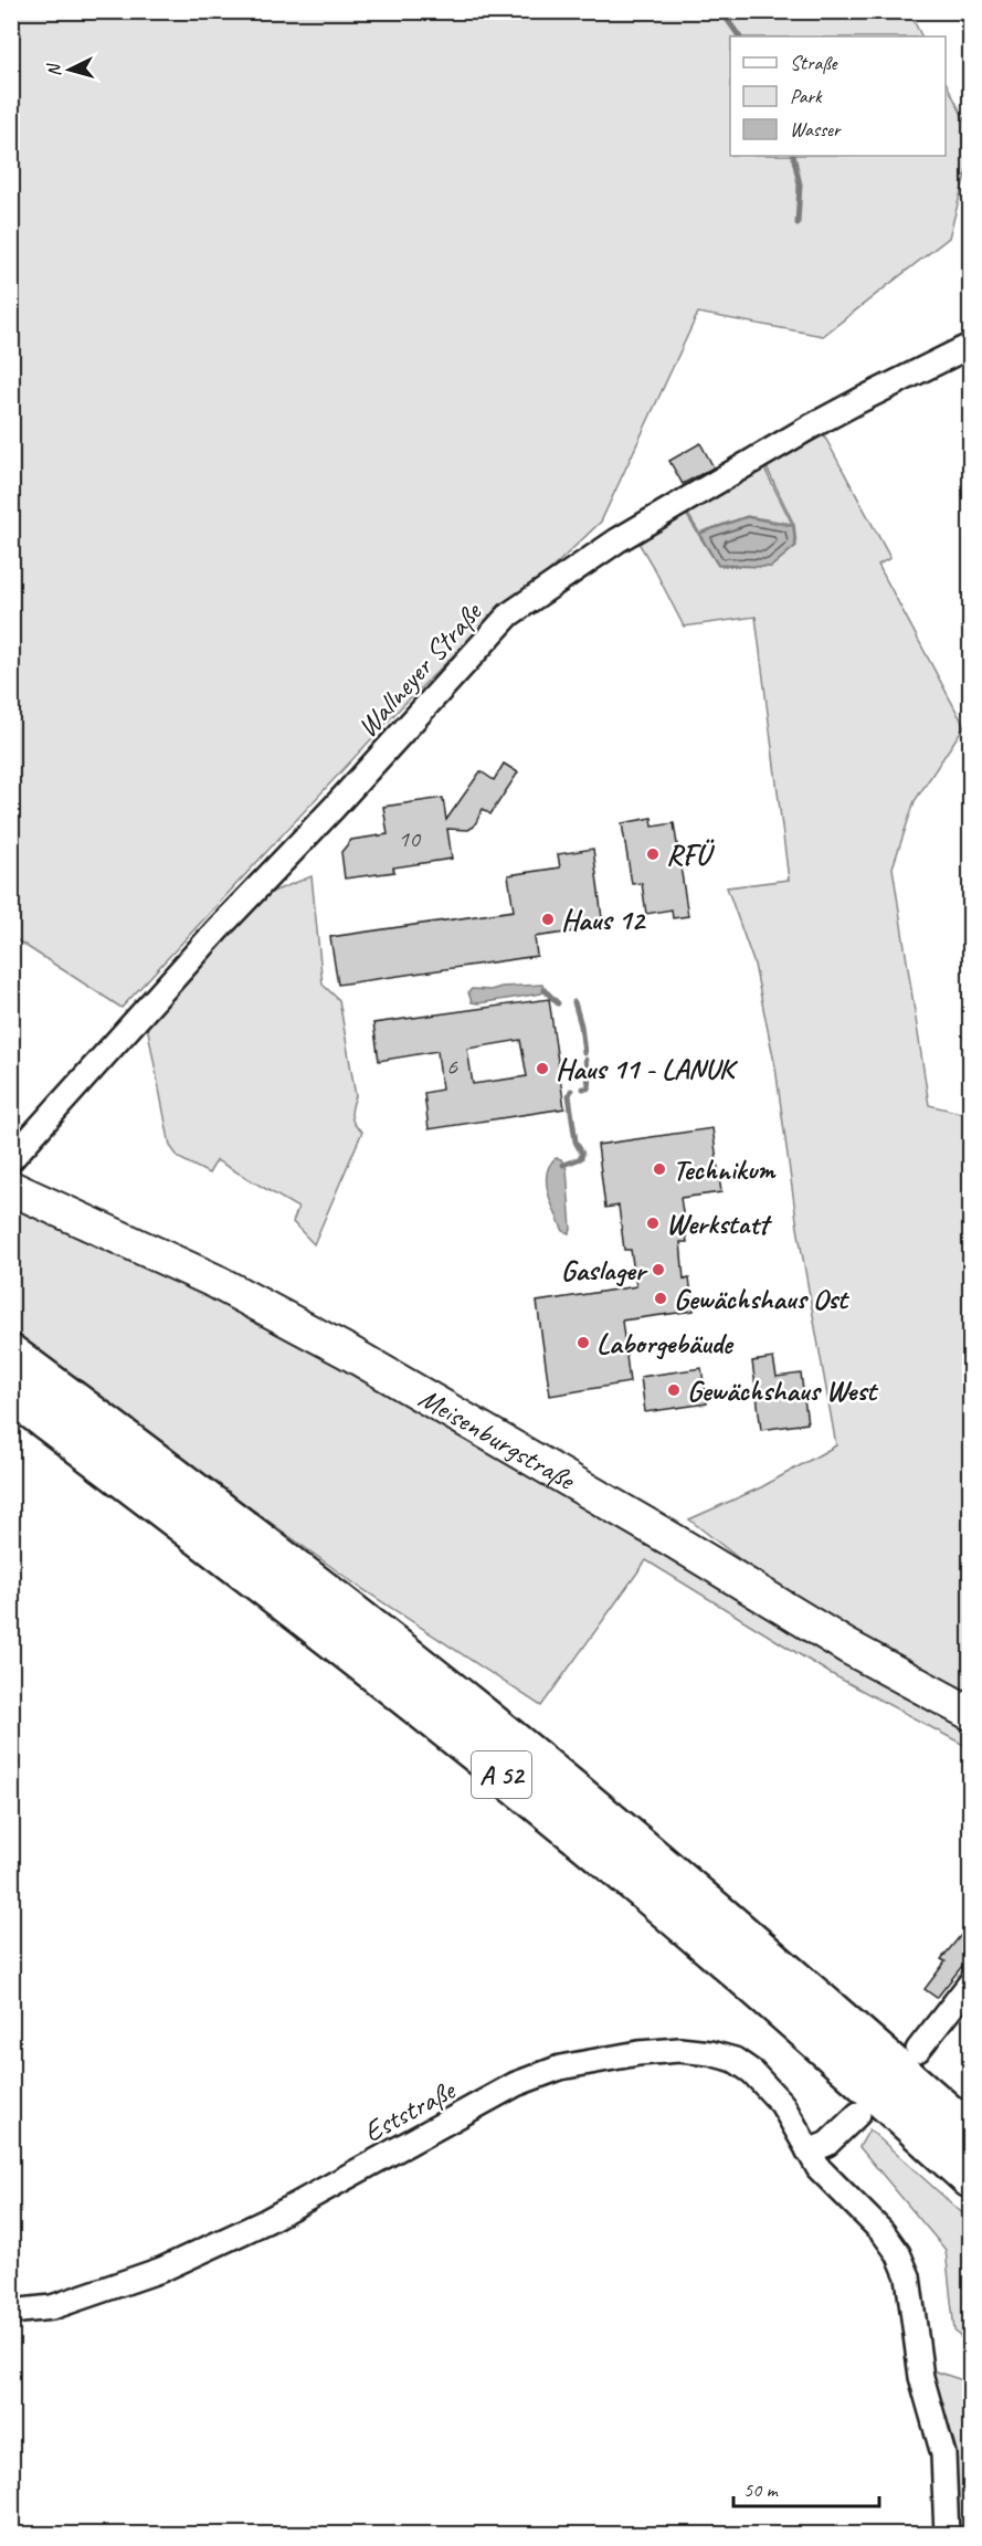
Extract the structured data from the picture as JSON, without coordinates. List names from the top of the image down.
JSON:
{
  "streets": {
    "highway": ["A 52"],
    "main road": ["Meisenburgstraße"],
    "street": ["Wallneyer Straße", "Eststraße"]
  },
  "places": [
    "RFÜ",
    "Haus 12",
    "Haus 11 - LANUK",
    "Technikum",
    "Werkstatt",
    "Gaslager",
    "Gewächshaus Ost",
    "Laborgebäude",
    "Gewächshaus West"
  ],
  "house_numbers": ["10", "6"],
  "legend": ["Straße", "Park", "Wasser"],
  "scale_bar": "50 m",
  "north": "left"
}
